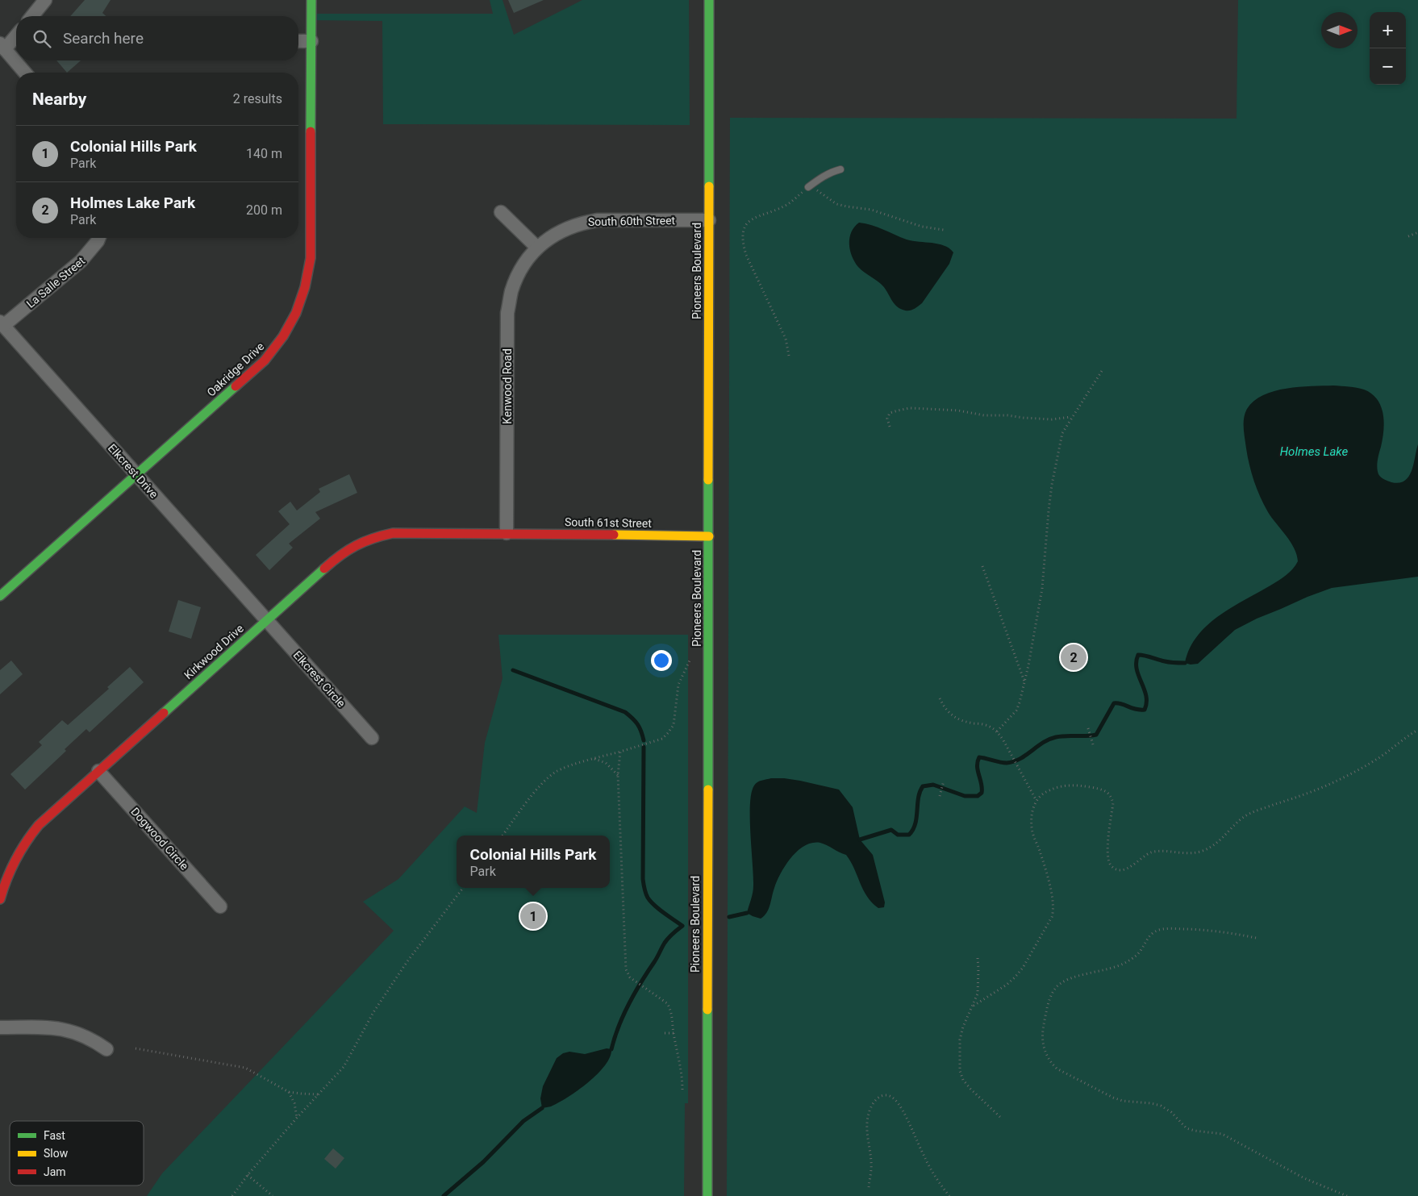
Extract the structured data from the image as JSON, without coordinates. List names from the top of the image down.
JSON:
{
  "streets": {
    "street": [
      "South 60th Street",
      "Pioneers Boulevard",
      "La Salle Street",
      "Oakridge Drive",
      "Kenwood Road",
      "Elkcrest Drive",
      "South 61st Street",
      "Kirkwood Drive",
      "Elkcrest Circle",
      "Dogwood Circle"
    ]
  },
  "crossings": [
    ["South 60th Street", "Pioneers Boulevard"],
    ["South 60th Street", "Kenwood Road"],
    ["Pioneers Boulevard", "South 61st Street"],
    ["La Salle Street", "Elkcrest Drive"],
    ["Oakridge Drive", "Elkcrest Drive"],
    ["Kenwood Road", "South 61st Street"],
    ["Kenwood Road", "Kirkwood Drive"],
    ["Elkcrest Drive", "Kirkwood Drive"],
    ["Elkcrest Drive", "Elkcrest Circle"],
    ["South 61st Street", "Kirkwood Drive"],
    ["Kirkwood Drive", "Elkcrest Circle"],
    ["Kirkwood Drive", "Dogwood Circle"]
  ],
  "water": ["Holmes Lake"],
  "legend": ["Fast", "Slow", "Jam"],
  "north": "right",
  "page": {
    "map_buttons": ["+", "−"],
    "search": "Search here",
    "heading": ["Nearby", "2 results"],
    "list": [
      {
        "mark": "1",
        "name": "Colonial Hills Park",
        "note": "Park",
        "value": "140 m"
      },
      {
        "mark": "2",
        "name": "Holmes Lake Park",
        "note": "Park",
        "value": "200 m"
      }
    ],
    "pins": ["2", "1"],
    "popup": ["Colonial Hills Park", "Park"]
  }
}
